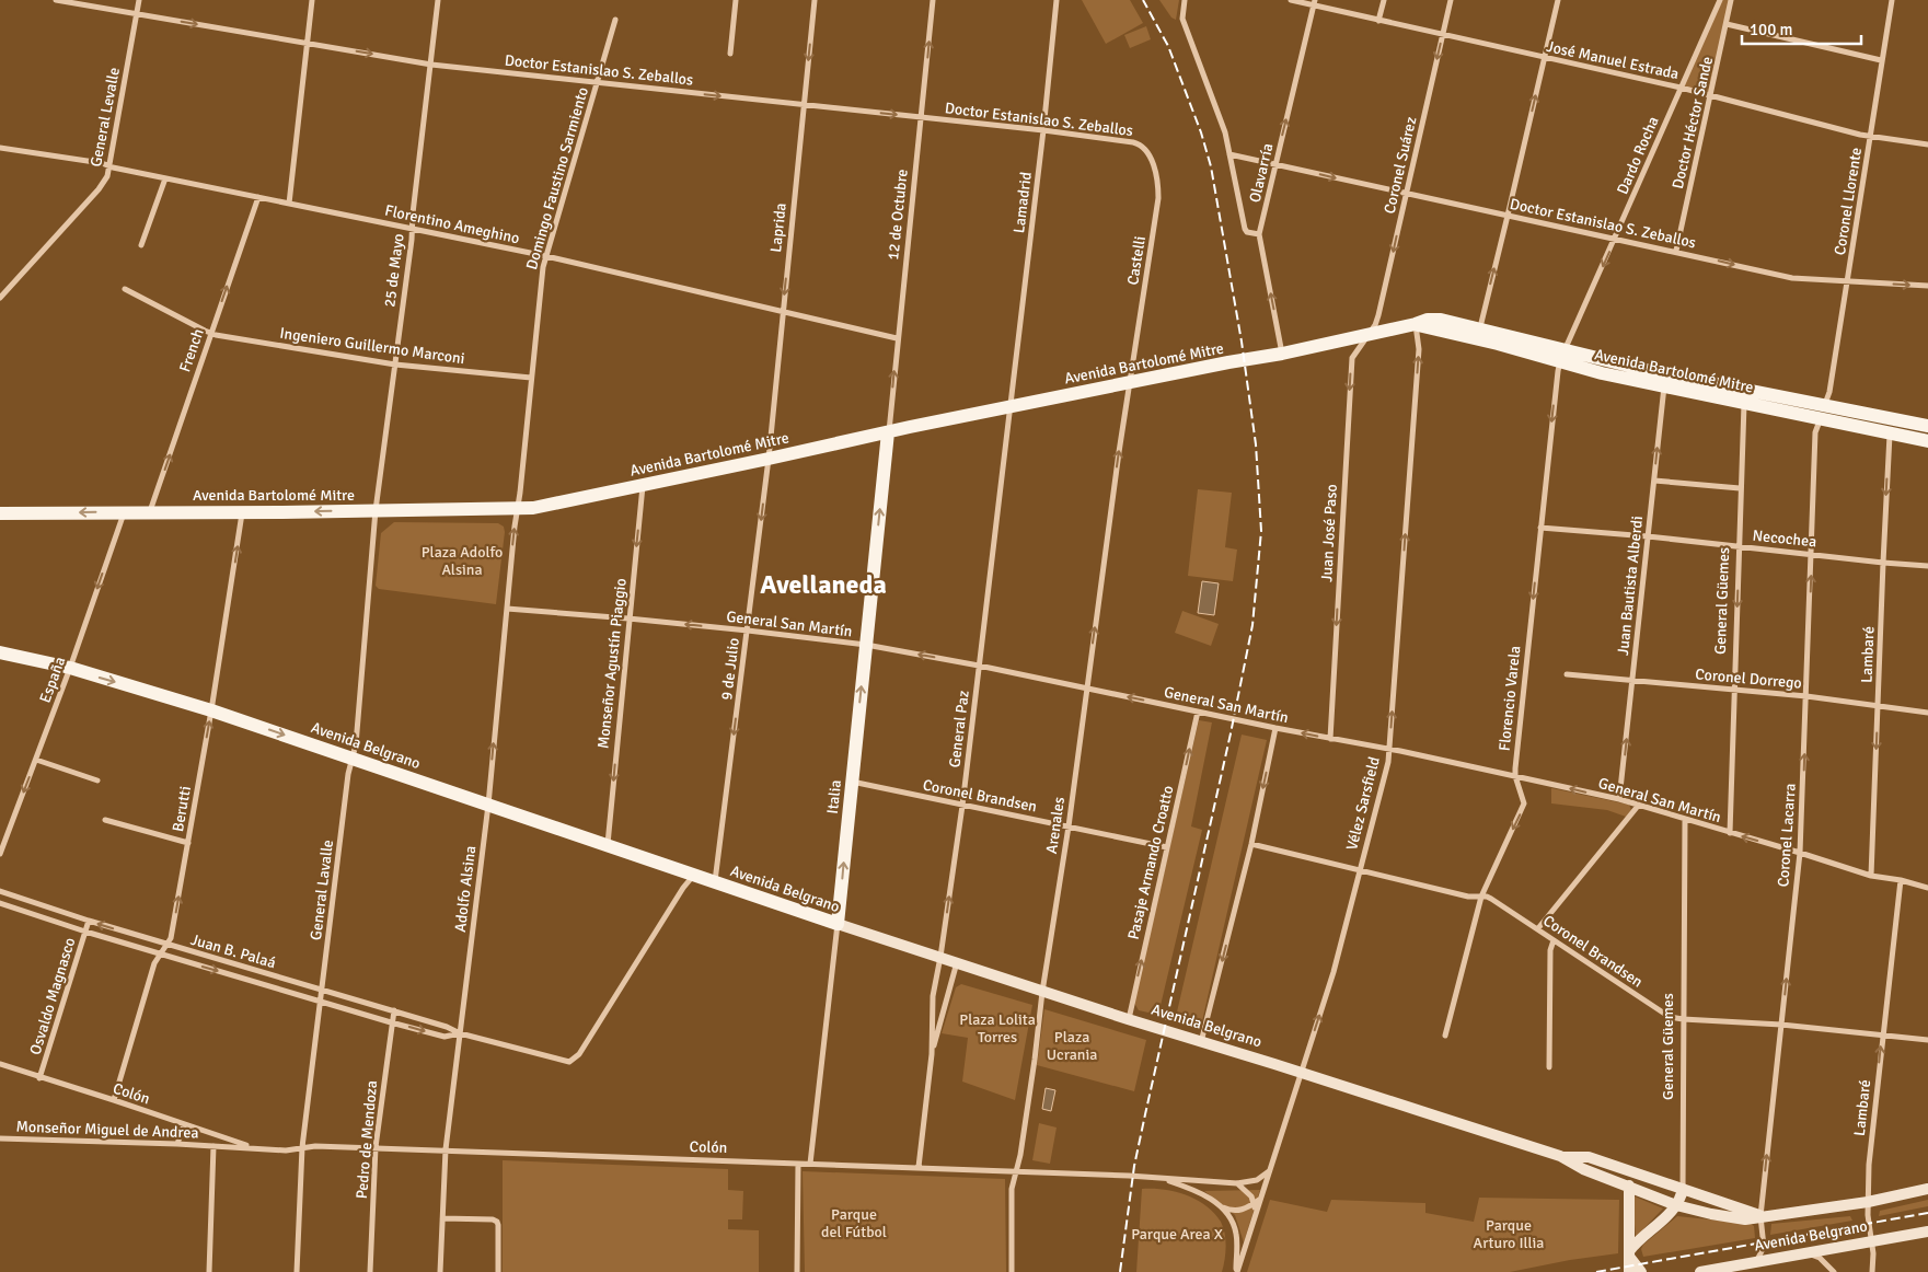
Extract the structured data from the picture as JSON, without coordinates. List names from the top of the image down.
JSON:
{
  "streets": {
    "main road": [
      "Avenida Bartolomé Mitre",
      "General Güemes",
      "Avenida Belgrano",
      "Italia"
    ],
    "street": [
      "José Manuel Estrada",
      "Doctor Estanislao S. Zeballos",
      "General Levalle",
      "Doctor Héctor Sande",
      "Dardo Rocha",
      "Coronel Suárez",
      "Olavarría",
      "Domingo Faustino Sarmiento",
      "Coronel Llorente",
      "Lamadrid",
      "12 de Octubre",
      "Florentino Ameghino",
      "Laprida",
      "Castelli",
      "25 de Mayo",
      "Ingeniero Guillermo Marconi",
      "French",
      "Juan José Paso",
      "Necochea",
      "Juan Bautista Alberdi",
      "General San Martín",
      "Lambaré",
      "Monseñor Agustín Piaggio",
      "9 de Julio",
      "Coronel Dorrego",
      "España",
      "Florencio Varela",
      "General Paz",
      "Coronel Brandsen",
      "Vélez Sarsfield",
      "Berutti",
      "Arenales",
      "Coronel Lacarra",
      "Pasaje Armando Croatto",
      "Adolfo Alsina",
      "General Lavalle",
      "Juan B. Palaá",
      "Osvaldo Magnasco",
      "Colón",
      "Monseñor Miguel de Andrea",
      "Pedro de Mendoza"
    ]
  },
  "crossings": [
    ["José Manuel Estrada", "Doctor Héctor Sande"],
    ["José Manuel Estrada", "Dardo Rocha"],
    ["José Manuel Estrada", "Coronel Suárez"],
    ["José Manuel Estrada", "Olavarría"],
    ["José Manuel Estrada", "Coronel Llorente"],
    ["Doctor Estanislao S. Zeballos", "General Levalle"],
    ["Doctor Estanislao S. Zeballos", "Doctor Héctor Sande"],
    ["Doctor Estanislao S. Zeballos", "Dardo Rocha"],
    ["Doctor Estanislao S. Zeballos", "Coronel Suárez"],
    ["Doctor Estanislao S. Zeballos", "Olavarría"],
    ["Doctor Estanislao S. Zeballos", "Domingo Faustino Sarmiento"],
    ["Doctor Estanislao S. Zeballos", "Coronel Llorente"],
    ["Doctor Estanislao S. Zeballos", "Lamadrid"],
    ["Doctor Estanislao S. Zeballos", "12 de Octubre"],
    ["Doctor Estanislao S. Zeballos", "Laprida"],
    ["Doctor Estanislao S. Zeballos", "Castelli"],
    ["Doctor Estanislao S. Zeballos", "25 de Mayo"],
    ["General Levalle", "Florentino Ameghino"],
    ["Dardo Rocha", "Avenida Bartolomé Mitre"],
    ["Dardo Rocha", "Florencio Varela"],
    ["Coronel Suárez", "Avenida Bartolomé Mitre"],
    ["Coronel Suárez", "Juan José Paso"],
    ["Olavarría", "Avenida Bartolomé Mitre"],
    ["Domingo Faustino Sarmiento", "Florentino Ameghino"],
    ["Domingo Faustino Sarmiento", "Ingeniero Guillermo Marconi"],
    ["Domingo Faustino Sarmiento", "Avenida Bartolomé Mitre"],
    ["Domingo Faustino Sarmiento", "Adolfo Alsina"],
    ["Coronel Llorente", "Avenida Bartolomé Mitre"],
    ["Coronel Llorente", "Coronel Lacarra"],
    ["Lamadrid", "Avenida Bartolomé Mitre"],
    ["Lamadrid", "General Paz"],
    ["12 de Octubre", "Florentino Ameghino"],
    ["12 de Octubre", "Avenida Bartolomé Mitre"],
    ["12 de Octubre", "Italia"],
    ["Florentino Ameghino", "Laprida"],
    ["Florentino Ameghino", "25 de Mayo"],
    ["Florentino Ameghino", "French"],
    ["Laprida", "Avenida Bartolomé Mitre"],
    ["Laprida", "9 de Julio"],
    ["Castelli", "Avenida Bartolomé Mitre"],
    ["Castelli", "Arenales"],
    ["25 de Mayo", "Ingeniero Guillermo Marconi"],
    ["25 de Mayo", "Avenida Bartolomé Mitre"],
    ["25 de Mayo", "General Lavalle"],
    ["Ingeniero Guillermo Marconi", "French"],
    ["French", "Avenida Bartolomé Mitre"],
    ["Avenida Bartolomé Mitre", "Juan José Paso"],
    ["Avenida Bartolomé Mitre", "Juan Bautista Alberdi"],
    ["Avenida Bartolomé Mitre", "General Güemes"],
    ["Avenida Bartolomé Mitre", "Lambaré"],
    ["Avenida Bartolomé Mitre", "Monseñor Agustín Piaggio"],
    ["Avenida Bartolomé Mitre", "9 de Julio"],
    ["Avenida Bartolomé Mitre", "España"],
    ["Avenida Bartolomé Mitre", "Florencio Varela"],
    ["Avenida Bartolomé Mitre", "General Paz"],
    ["Avenida Bartolomé Mitre", "Italia"],
    ["Avenida Bartolomé Mitre", "Vélez Sarsfield"],
    ["Avenida Bartolomé Mitre", "Berutti"],
    ["Avenida Bartolomé Mitre", "Arenales"],
    ["Avenida Bartolomé Mitre", "Coronel Lacarra"],
    ["Avenida Bartolomé Mitre", "Adolfo Alsina"],
    ["Avenida Bartolomé Mitre", "General Lavalle"],
    ["Juan José Paso", "General San Martín"],
    ["Necochea", "Juan Bautista Alberdi"],
    ["Necochea", "General Güemes"],
    ["Necochea", "Lambaré"],
    ["Necochea", "Florencio Varela"],
    ["Necochea", "Coronel Lacarra"],
    ["Juan Bautista Alberdi", "General San Martín"],
    ["Juan Bautista Alberdi", "Coronel Dorrego"],
    ["General Güemes", "General San Martín"],
    ["General Güemes", "Coronel Dorrego"],
    ["General Güemes", "Avenida Belgrano"],
    ["General Güemes", "Coronel Brandsen"],
    ["General San Martín", "Lambaré"],
    ["General San Martín", "Monseñor Agustín Piaggio"],
    ["General San Martín", "9 de Julio"],
    ["General San Martín", "Florencio Varela"],
    ["General San Martín", "General Paz"],
    ["General San Martín", "Italia"],
    ["General San Martín", "Vélez Sarsfield"],
    ["General San Martín", "Arenales"],
    ["General San Martín", "Coronel Lacarra"],
    ["General San Martín", "Pasaje Armando Croatto"],
    ["General San Martín", "Adolfo Alsina"],
    ["Lambaré", "Coronel Dorrego"],
    ["Lambaré", "Avenida Belgrano"],
    ["Lambaré", "Coronel Brandsen"],
    ["Monseñor Agustín Piaggio", "Avenida Belgrano"],
    ["9 de Julio", "Avenida Belgrano"],
    ["Coronel Dorrego", "Coronel Lacarra"],
    ["España", "Avenida Belgrano"],
    ["Florencio Varela", "Coronel Brandsen"],
    ["General Paz", "Avenida Belgrano"],
    ["General Paz", "Coronel Brandsen"],
    ["General Paz", "Colón"],
    ["Avenida Belgrano", "Italia"],
    ["Avenida Belgrano", "Vélez Sarsfield"],
    ["Avenida Belgrano", "Berutti"],
    ["Avenida Belgrano", "Arenales"],
    ["Avenida Belgrano", "Coronel Lacarra"],
    ["Avenida Belgrano", "Pasaje Armando Croatto"],
    ["Avenida Belgrano", "Adolfo Alsina"],
    ["Avenida Belgrano", "General Lavalle"],
    ["Avenida Belgrano", "Juan B. Palaá"],
    ["Coronel Brandsen", "Italia"],
    ["Coronel Brandsen", "Vélez Sarsfield"],
    ["Coronel Brandsen", "Arenales"],
    ["Coronel Brandsen", "Coronel Lacarra"],
    ["Coronel Brandsen", "Pasaje Armando Croatto"],
    ["Italia", "Colón"],
    ["Vélez Sarsfield", "Colón"],
    ["Berutti", "Juan B. Palaá"],
    ["Berutti", "Colón"],
    ["Arenales", "Colón"],
    ["Adolfo Alsina", "Juan B. Palaá"],
    ["Adolfo Alsina", "Colón"],
    ["General Lavalle", "Juan B. Palaá"],
    ["General Lavalle", "Colón"],
    ["Juan B. Palaá", "Osvaldo Magnasco"],
    ["Juan B. Palaá", "Pedro de Mendoza"],
    ["Osvaldo Magnasco", "Colón"],
    ["Colón", "Monseñor Miguel de Andrea"],
    ["Colón", "Pedro de Mendoza"]
  ],
  "one_way": [
    "Doctor Estanislao S. Zeballos",
    "Coronel Suárez",
    "Olavarría",
    "12 de Octubre",
    "Laprida",
    "French",
    "Juan José Paso",
    "Juan Bautista Alberdi",
    "General San Martín",
    "Monseñor Agustín Piaggio",
    "9 de Julio",
    "España",
    "Florencio Varela",
    "Italia",
    "Vélez Sarsfield",
    "Berutti",
    "Coronel Lacarra",
    "Pasaje Armando Croatto",
    "Adolfo Alsina"
  ],
  "districts": ["Avellaneda"],
  "parks": [
    "Plaza Adolfo Alsina",
    "Plaza Lolita Torres",
    "Plaza Ucrania",
    "Parque del Fútbol",
    "Parque Arturo Illia",
    "Parque Area X"
  ],
  "scale_bar": "100 m"
}
